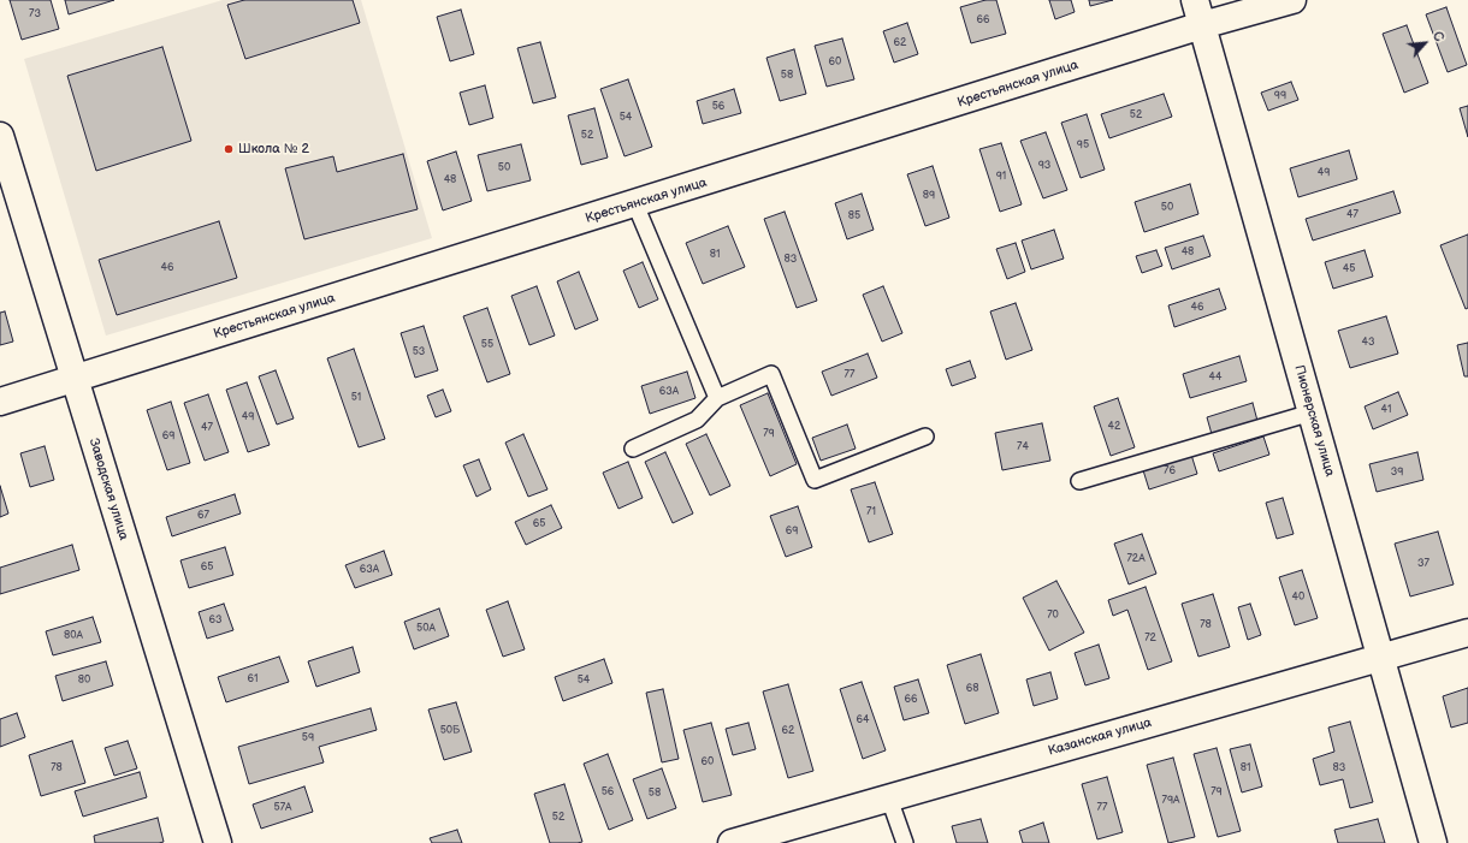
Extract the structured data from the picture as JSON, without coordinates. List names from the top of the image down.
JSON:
{
  "streets": {
    "street": [
      "Крестьянская улица",
      "Пионерская улица",
      "Заводская улица",
      "Казанская улица"
    ]
  },
  "crossings": [
    ["Крестьянская улица", "Пионерская улица"],
    ["Крестьянская улица", "Заводская улица"],
    ["Пионерская улица", "Казанская улица"]
  ],
  "places": ["Школа № 2"],
  "house_numbers": [
    "73",
    "66",
    "62",
    "60",
    "58",
    "99",
    "56",
    "52",
    "54",
    "52",
    "95",
    "93",
    "50",
    "49",
    "91",
    "48",
    "89",
    "50",
    "47",
    "85",
    "48",
    "81",
    "83",
    "46",
    "45",
    "46",
    "43",
    "55",
    "53",
    "77",
    "44",
    "63А",
    "51",
    "41",
    "49",
    "42",
    "47",
    "79",
    "69",
    "74",
    "76",
    "39",
    "71",
    "67",
    "65",
    "69",
    "72А",
    "37",
    "65",
    "63А",
    "40",
    "70",
    "63",
    "78",
    "50А",
    "80А",
    "72",
    "61",
    "80",
    "54",
    "68",
    "66",
    "64",
    "50Б",
    "62",
    "59",
    "60",
    "78",
    "81",
    "83",
    "56",
    "79",
    "58",
    "79А",
    "57А",
    "77",
    "52"
  ],
  "north": "top right"
}
